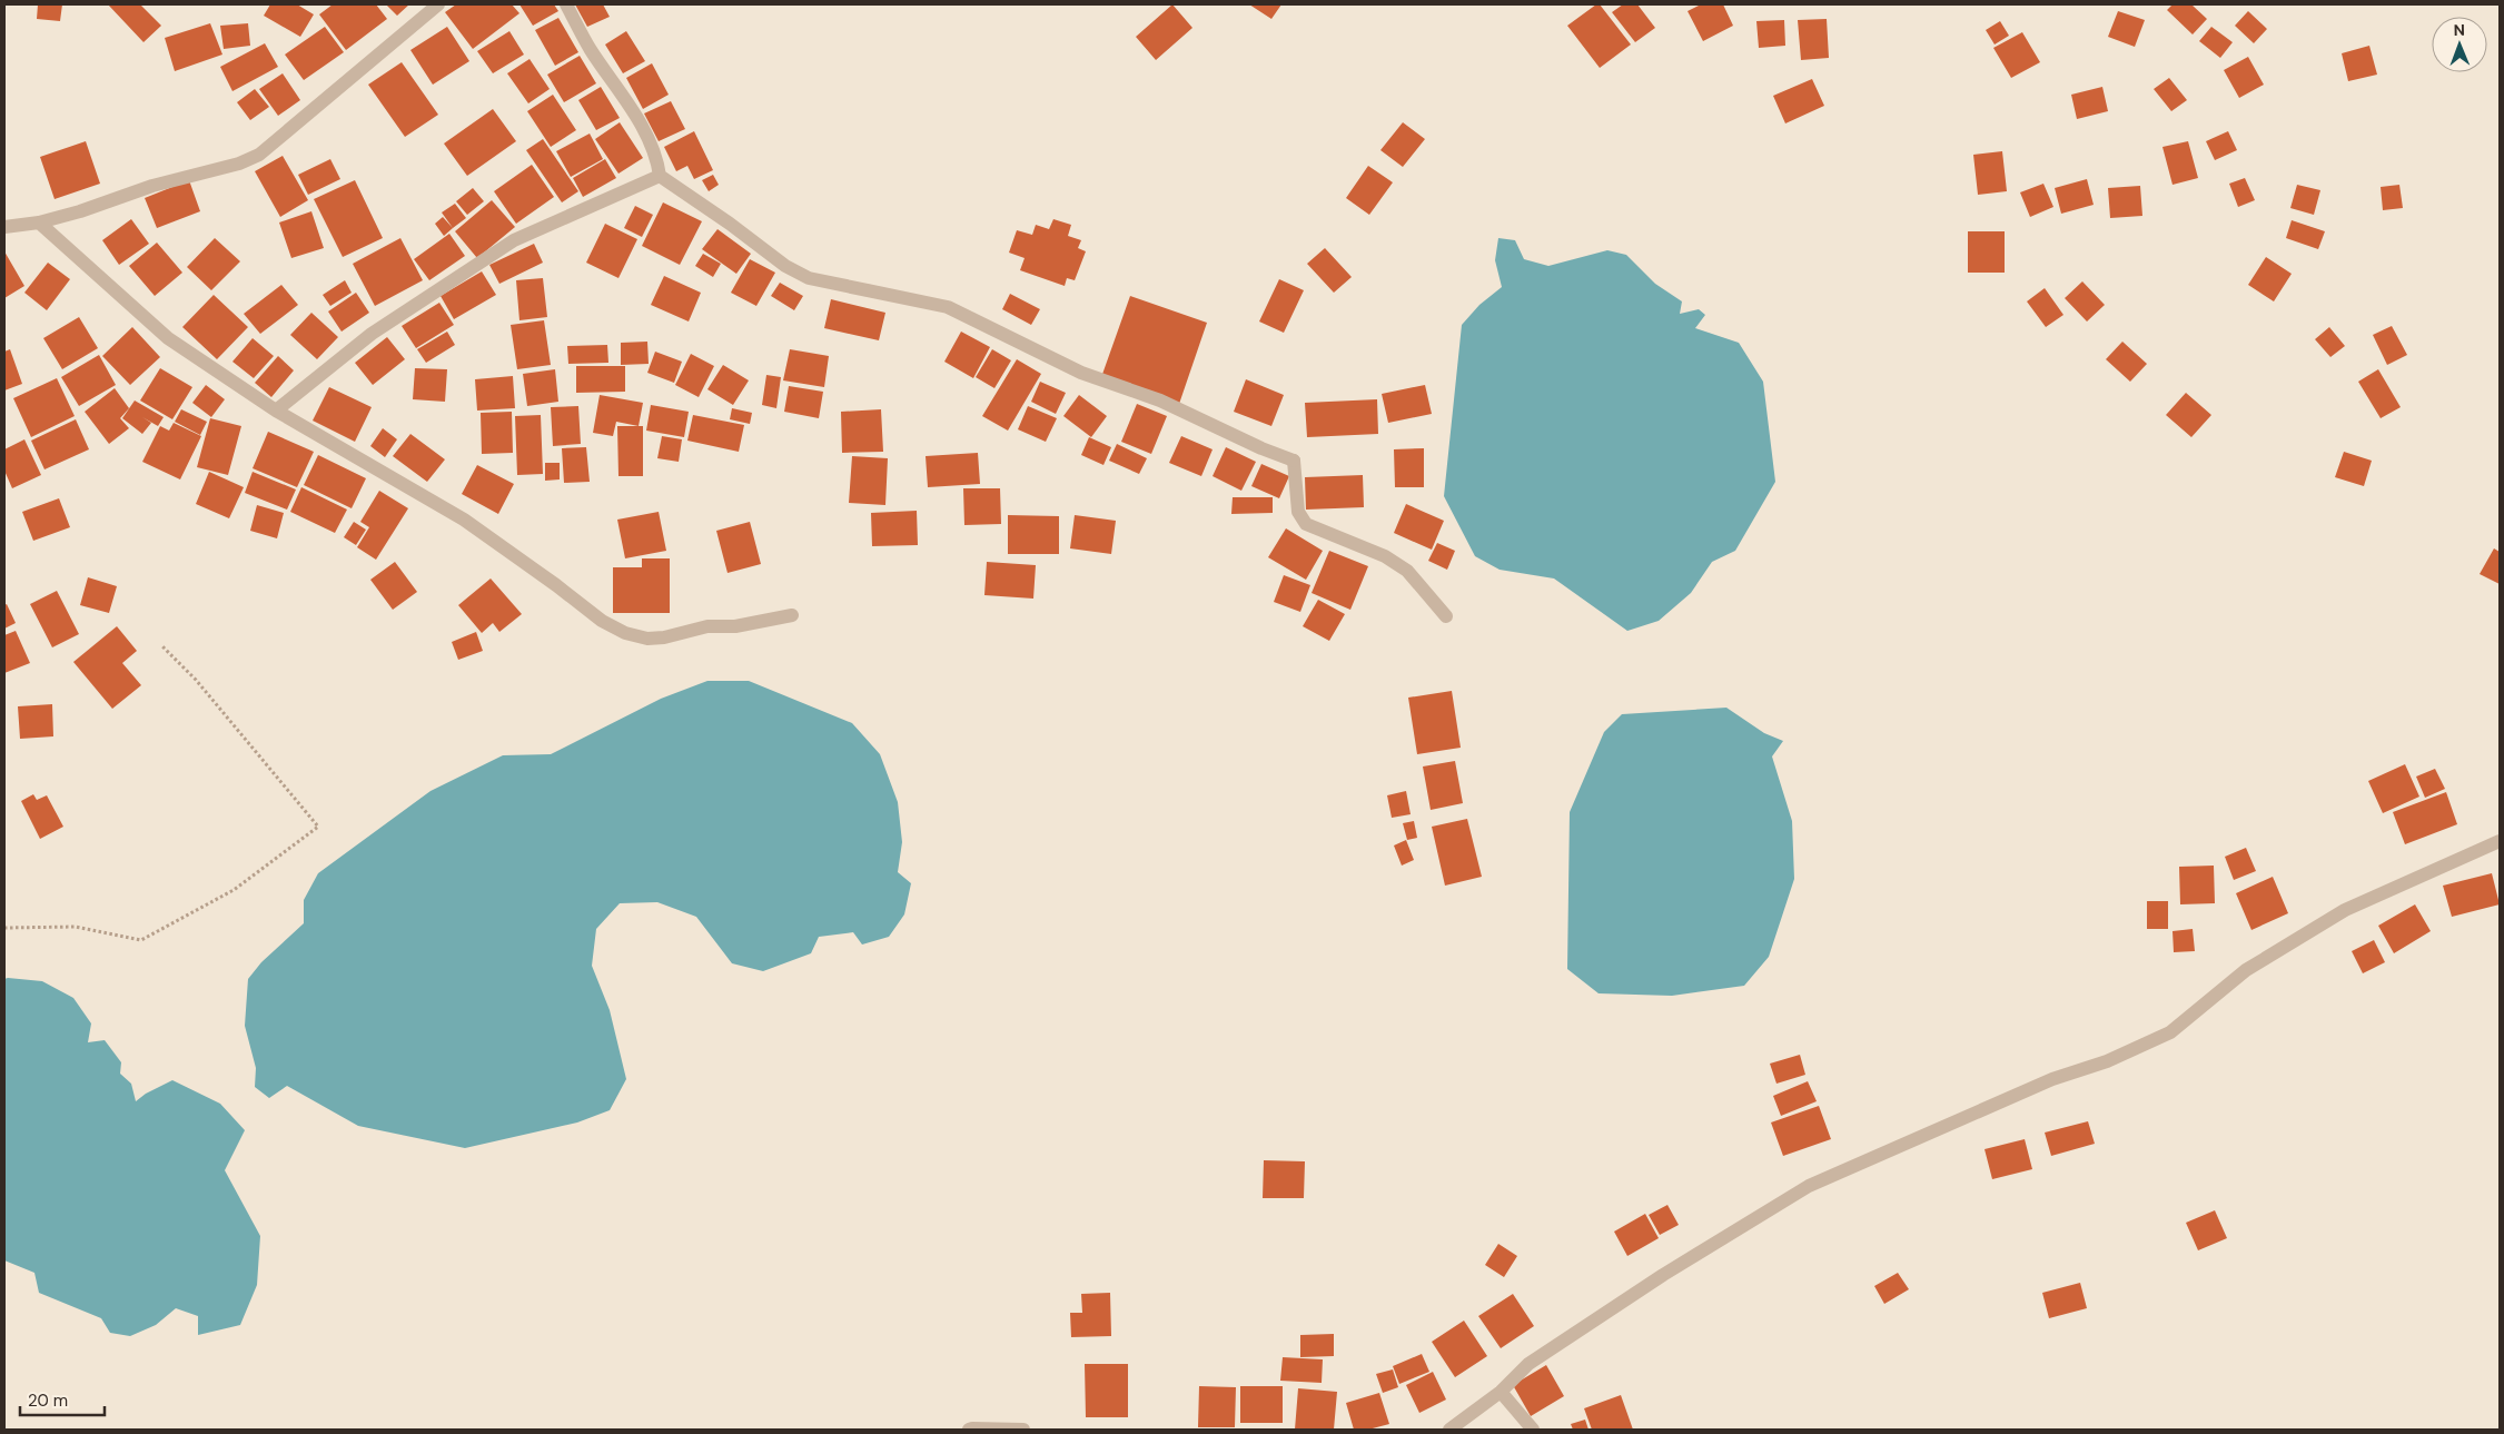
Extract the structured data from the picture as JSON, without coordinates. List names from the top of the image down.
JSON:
{
  "scale_bar": "20 m",
  "north": "top"
}
